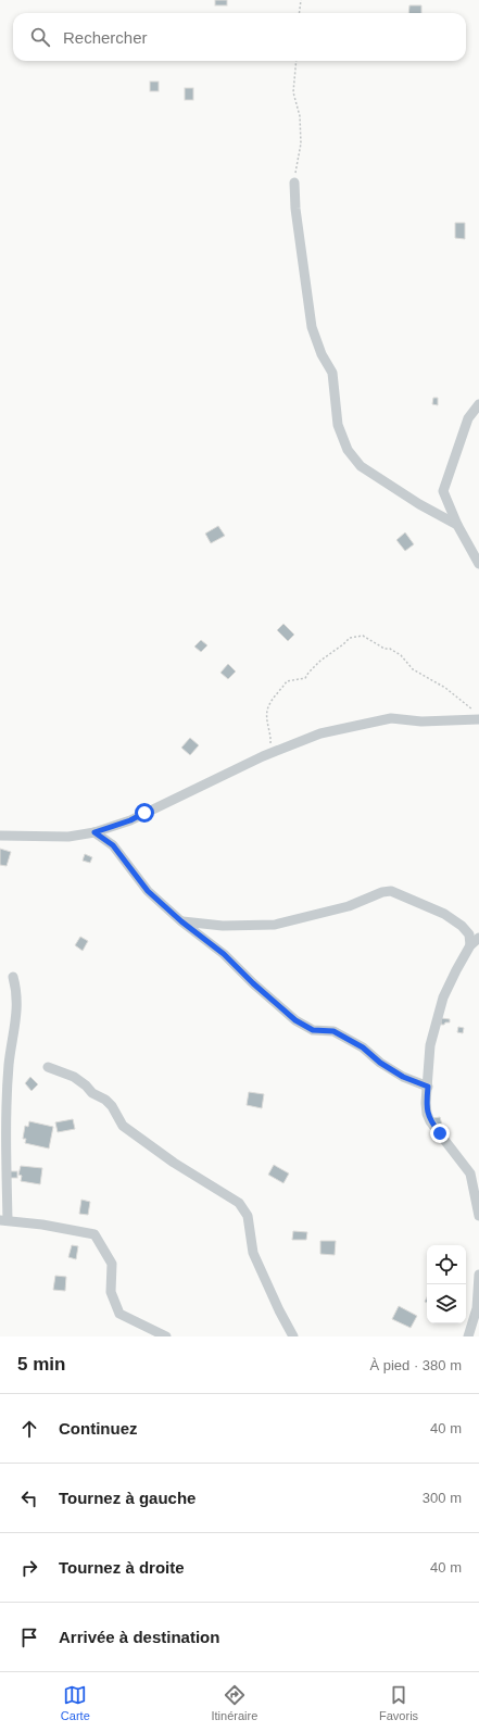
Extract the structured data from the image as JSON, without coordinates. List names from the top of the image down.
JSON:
{
  "page": {
    "search": "Rechercher",
    "heading": ["5 min", "À pied · 380 m"],
    "list": [
      ["Continuez", "40 m"],
      ["Tournez à gauche", "300 m"],
      ["Tournez à droite", "40 m"],
      "Arrivée à destination"
    ],
    "nav": ["Carte", "Itinéraire", "Favoris"]
  }
}
